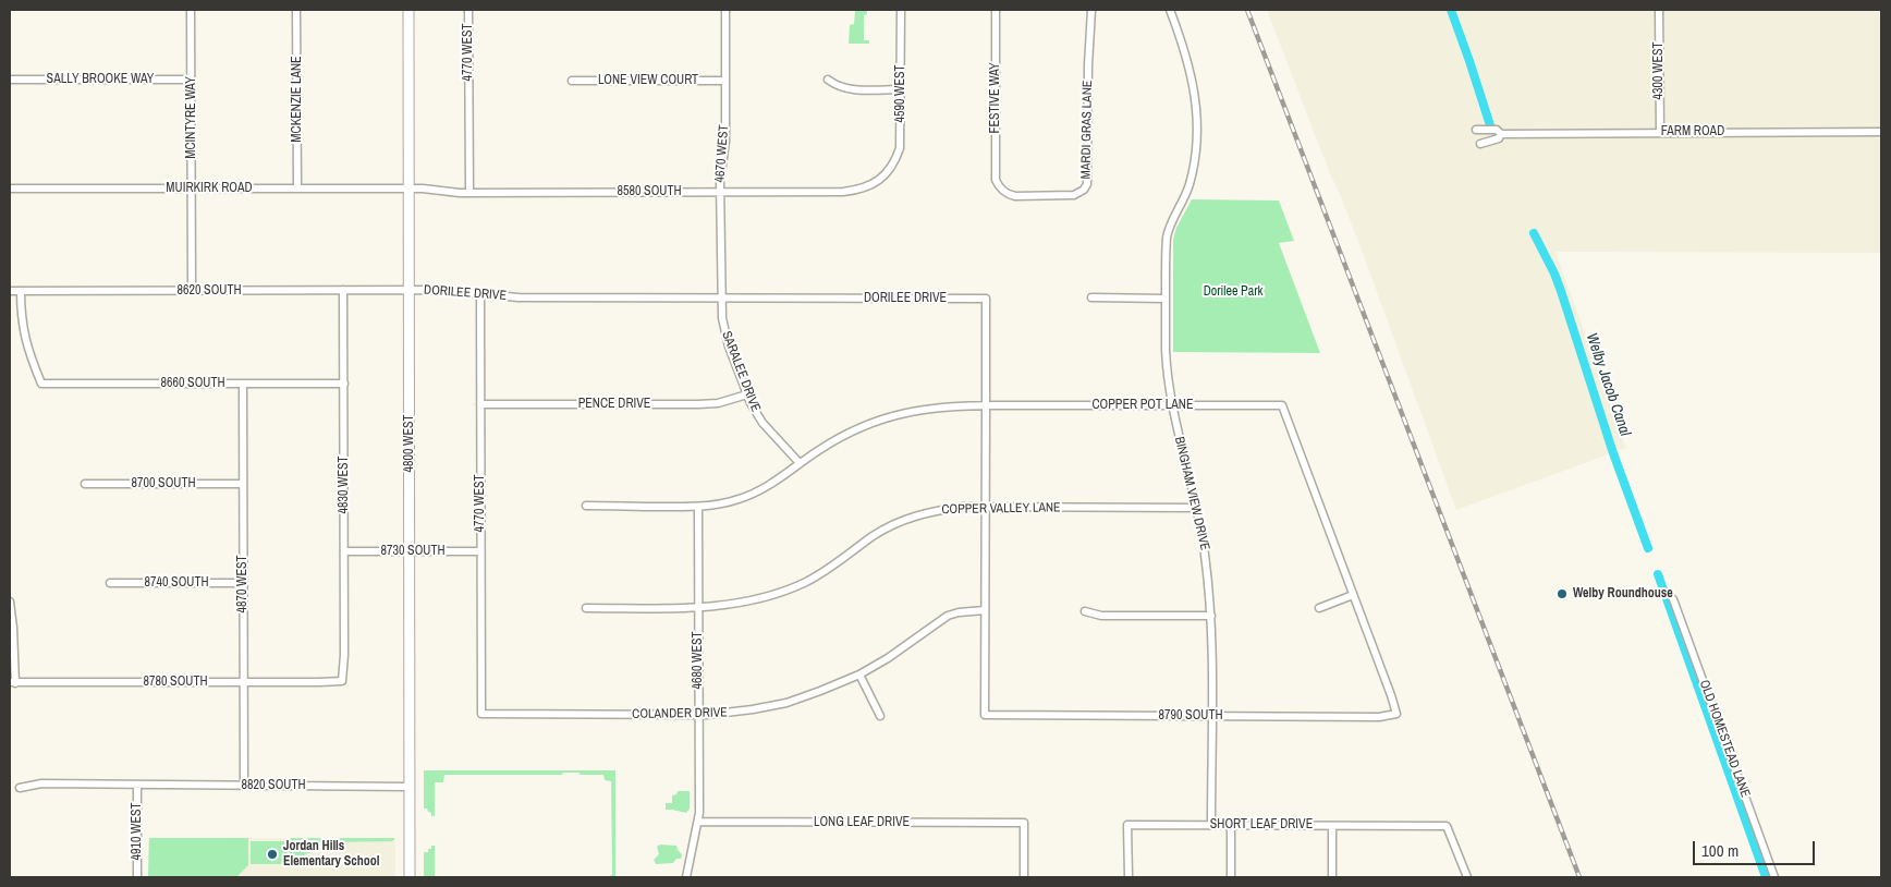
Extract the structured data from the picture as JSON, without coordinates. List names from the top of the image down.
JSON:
{
  "streets": {
    "street": [
      "4770 WEST",
      "4300 WEST",
      "SALLY BROOKE WAY",
      "LONE VIEW COURT",
      "4590 WEST",
      "FESTIVE WAY",
      "MCKENZIE LANE",
      "MCINTYRE WAY",
      "MARDI GRAS LANE",
      "FARM ROAD",
      "4670 WEST",
      "MUIRKIRK ROAD",
      "8580 SOUTH",
      "8620 SOUTH",
      "DORILEE DRIVE",
      "SARALEE DRIVE",
      "8660 SOUTH",
      "PENCE DRIVE",
      "COPPER POT LANE",
      "4800 WEST",
      "8700 SOUTH",
      "4830 WEST",
      "BINGHAM VIEW DRIVE",
      "COPPER VALLEY LANE",
      "8730 SOUTH",
      "8740 SOUTH",
      "4870 WEST",
      "4680 WEST",
      "8780 SOUTH",
      "COLANDER DRIVE",
      "8790 SOUTH",
      "OLD HOMESTEAD LANE",
      "8820 SOUTH",
      "LONG LEAF DRIVE",
      "SHORT LEAF DRIVE",
      "4910 WEST"
    ]
  },
  "crossings": [
    ["4770 WEST", "8580 SOUTH"],
    ["4770 WEST", "DORILEE DRIVE"],
    ["4770 WEST", "PENCE DRIVE"],
    ["4770 WEST", "8730 SOUTH"],
    ["4770 WEST", "COLANDER DRIVE"],
    ["4300 WEST", "FARM ROAD"],
    ["SALLY BROOKE WAY", "MCINTYRE WAY"],
    ["LONE VIEW COURT", "4670 WEST"],
    ["4590 WEST", "8580 SOUTH"],
    ["FESTIVE WAY", "MARDI GRAS LANE"],
    ["MCKENZIE LANE", "MUIRKIRK ROAD"],
    ["MCINTYRE WAY", "MUIRKIRK ROAD"],
    ["MCINTYRE WAY", "8620 SOUTH"],
    ["4670 WEST", "8580 SOUTH"],
    ["4670 WEST", "DORILEE DRIVE"],
    ["4670 WEST", "SARALEE DRIVE"],
    ["MUIRKIRK ROAD", "8580 SOUTH"],
    ["MUIRKIRK ROAD", "4800 WEST"],
    ["8580 SOUTH", "4800 WEST"],
    ["8620 SOUTH", "DORILEE DRIVE"],
    ["8620 SOUTH", "8660 SOUTH"],
    ["8620 SOUTH", "4800 WEST"],
    ["8620 SOUTH", "4830 WEST"],
    ["DORILEE DRIVE", "SARALEE DRIVE"],
    ["DORILEE DRIVE", "COPPER POT LANE"],
    ["DORILEE DRIVE", "4800 WEST"],
    ["DORILEE DRIVE", "COPPER VALLEY LANE"],
    ["DORILEE DRIVE", "COLANDER DRIVE"],
    ["DORILEE DRIVE", "8790 SOUTH"],
    ["SARALEE DRIVE", "PENCE DRIVE"],
    ["SARALEE DRIVE", "COPPER POT LANE"],
    ["8660 SOUTH", "4830 WEST"],
    ["8660 SOUTH", "4870 WEST"],
    ["COPPER POT LANE", "BINGHAM VIEW DRIVE"],
    ["COPPER POT LANE", "4680 WEST"],
    ["COPPER POT LANE", "8790 SOUTH"],
    ["4800 WEST", "8730 SOUTH"],
    ["4800 WEST", "8820 SOUTH"],
    ["8700 SOUTH", "4870 WEST"],
    ["4830 WEST", "8730 SOUTH"],
    ["4830 WEST", "8780 SOUTH"],
    ["BINGHAM VIEW DRIVE", "COPPER VALLEY LANE"],
    ["BINGHAM VIEW DRIVE", "8790 SOUTH"],
    ["BINGHAM VIEW DRIVE", "SHORT LEAF DRIVE"],
    ["COPPER VALLEY LANE", "4680 WEST"],
    ["8740 SOUTH", "4870 WEST"],
    ["4870 WEST", "8780 SOUTH"],
    ["4870 WEST", "8820 SOUTH"],
    ["4680 WEST", "COLANDER DRIVE"],
    ["4680 WEST", "LONG LEAF DRIVE"],
    ["8820 SOUTH", "4910 WEST"]
  ],
  "water": ["Welby Jacob Canal"],
  "parks": ["Dorilee Park"],
  "places": ["Welby Roundhouse", "Jordan Hills Elementary School"],
  "scale_bar": "100 m"
}
